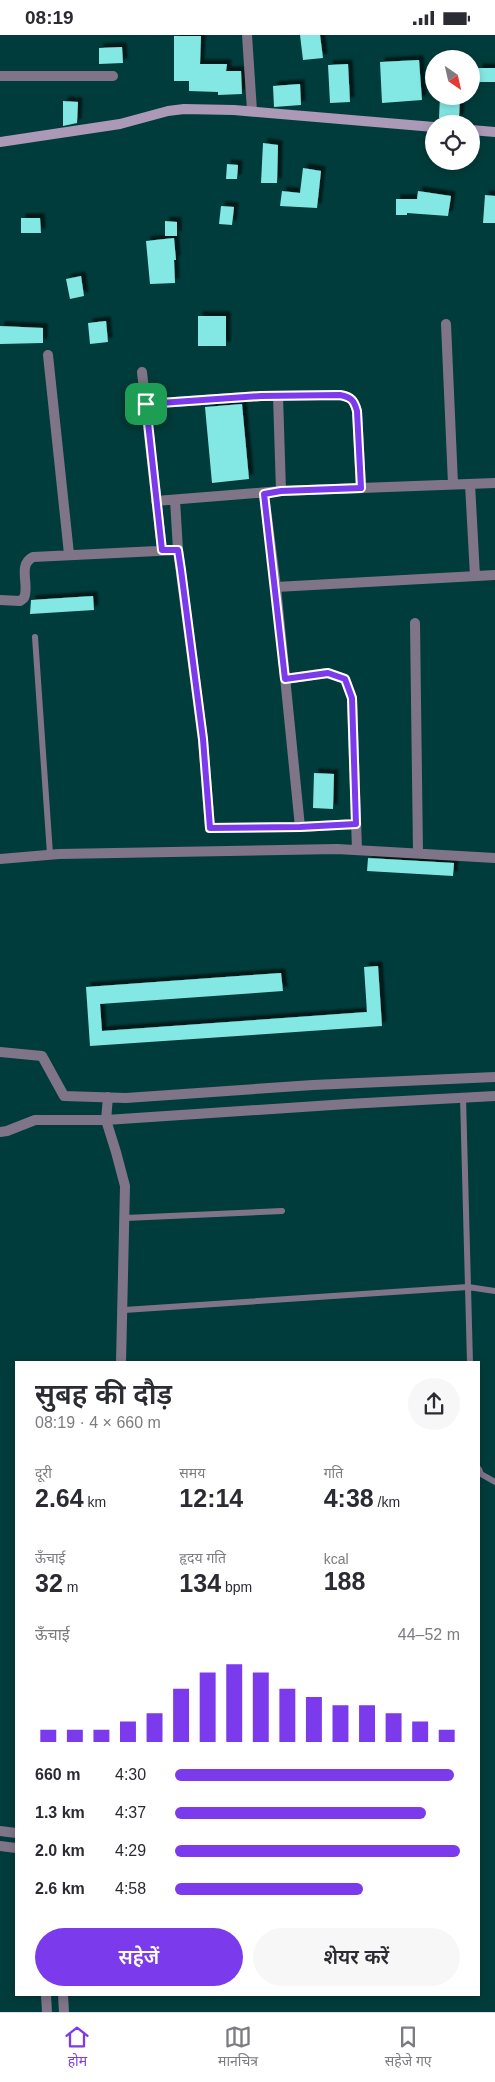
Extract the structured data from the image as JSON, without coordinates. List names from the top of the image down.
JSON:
{
  "north": "bottom right",
  "page": {
    "status": "08:19",
    "heading": ["सुबह की दौड़", "08:19 · 4 × 660 m"],
    "stats": [
      ["दूरी", "2.64 km"],
      ["समय", "12:14"],
      ["गति", "4:38 /km"],
      ["ऊँचाई", "32 m"],
      ["हृदय गति", "134 bpm"],
      ["kcal", "188"]
    ],
    "chart": ["ऊँचाई", "44–52 m"],
    "list": [
      {
        "name": "660 m",
        "note": "4:30"
      },
      {
        "name": "1.3 km",
        "note": "4:37"
      },
      {
        "name": "2.0 km",
        "note": "4:29"
      },
      {
        "name": "2.6 km",
        "note": "4:58"
      }
    ],
    "buttons": ["सहेजें", "शेयर करें"],
    "tabs": ["होम", "मानचित्र", "सहेजे गए"]
  }
}
